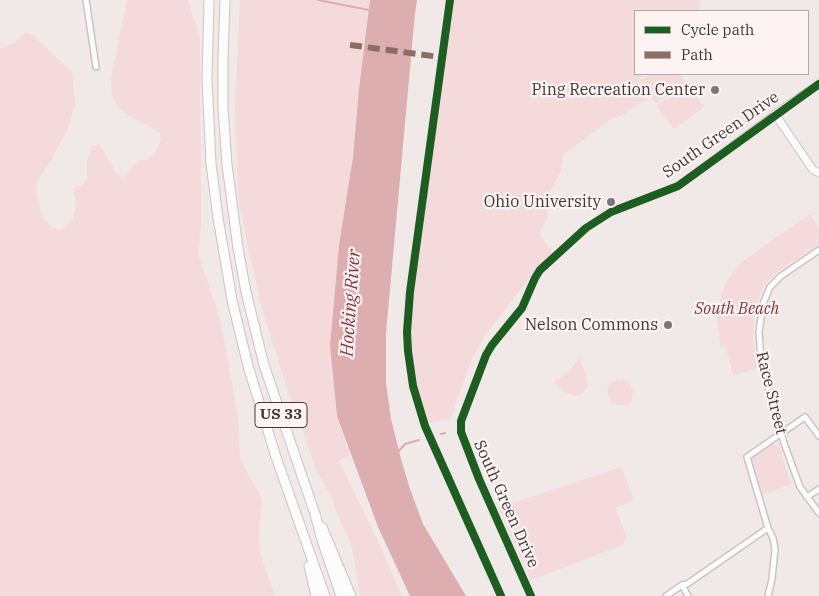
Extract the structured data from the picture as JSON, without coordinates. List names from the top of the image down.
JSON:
{
  "streets": {
    "highway": ["US 33"],
    "street": ["South Green Drive", "Race Street"]
  },
  "water": ["Hocking River"],
  "parks": ["South Beach"],
  "places": ["Ping Recreation Center", "Ohio University", "Nelson Commons"],
  "legend": ["Cycle path", "Path"]
}
